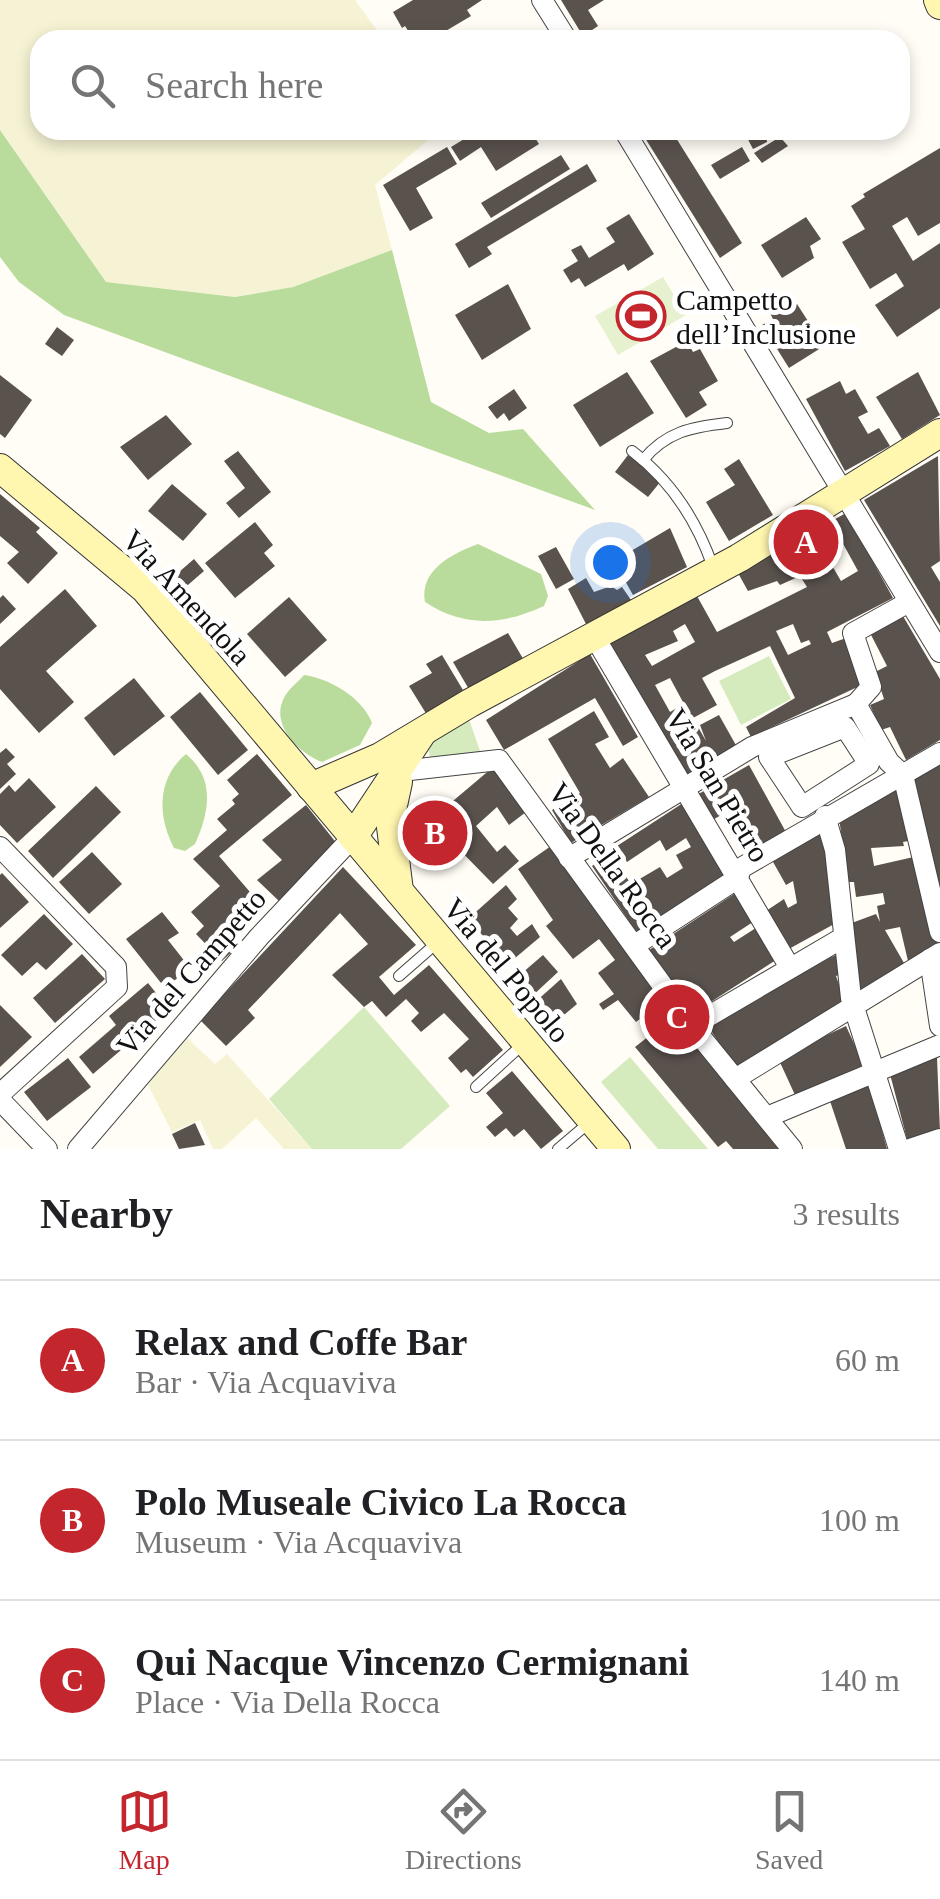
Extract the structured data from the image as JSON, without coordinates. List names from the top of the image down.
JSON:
{
  "streets": {
    "main road": ["Via Amendola", "Via del Popolo"],
    "street": ["Via San Pietro", "Via Della Rocca", "Via del Campetto"]
  },
  "crossings": [
    ["Via Amendola", "Via del Popolo"],
    ["Via del Popolo", "Via del Campetto"]
  ],
  "places": {
    "sports": ["Campetto dell’Inclusione"]
  },
  "page": {
    "search": "Search here",
    "pins": ["A", "B", "C"],
    "heading": ["Nearby", "3 results"],
    "list": [
      {
        "mark": "A",
        "name": "Relax and Coffe Bar",
        "note": "Bar · Via Acquaviva",
        "value": "60 m"
      },
      {
        "mark": "B",
        "name": "Polo Museale Civico La Rocca",
        "note": "Museum · Via Acquaviva",
        "value": "100 m"
      },
      {
        "mark": "C",
        "name": "Qui Nacque Vincenzo Cermignani",
        "note": "Place · Via Della Rocca",
        "value": "140 m"
      }
    ],
    "nav": ["Map", "Directions", "Saved"]
  }
}
